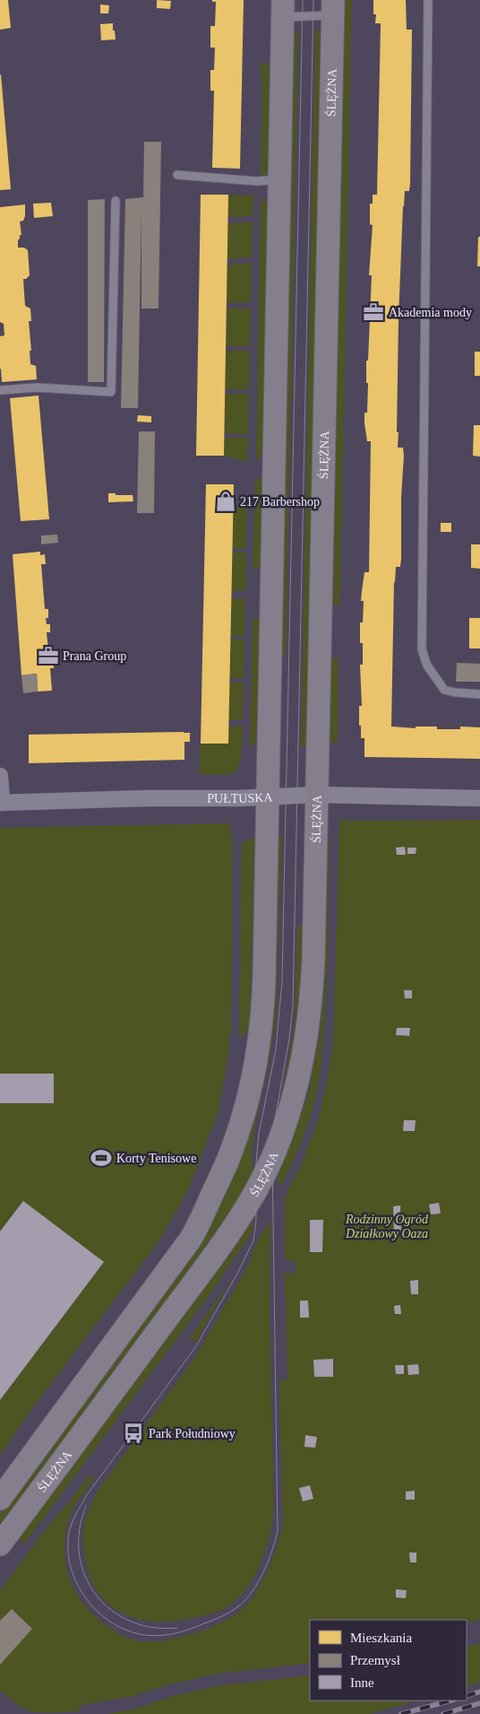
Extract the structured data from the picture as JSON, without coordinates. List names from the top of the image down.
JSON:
{
  "streets": {
    "main road": ["ŚLĘŻNA"],
    "street": ["PUŁTUSKA"]
  },
  "crossings": [
    ["ŚLĘŻNA", "PUŁTUSKA"]
  ],
  "parks": ["Rodzinny Ogród Działkowy Oaza"],
  "places": {
    "office": ["Akademia mody", "Prana Group"],
    "shop": ["217 Barbershop"],
    "sports": ["Korty Tenisowe"],
    "bus stop": ["Park Południowy"]
  },
  "legend": ["Mieszkania", "Przemysł", "Inne"]
}
